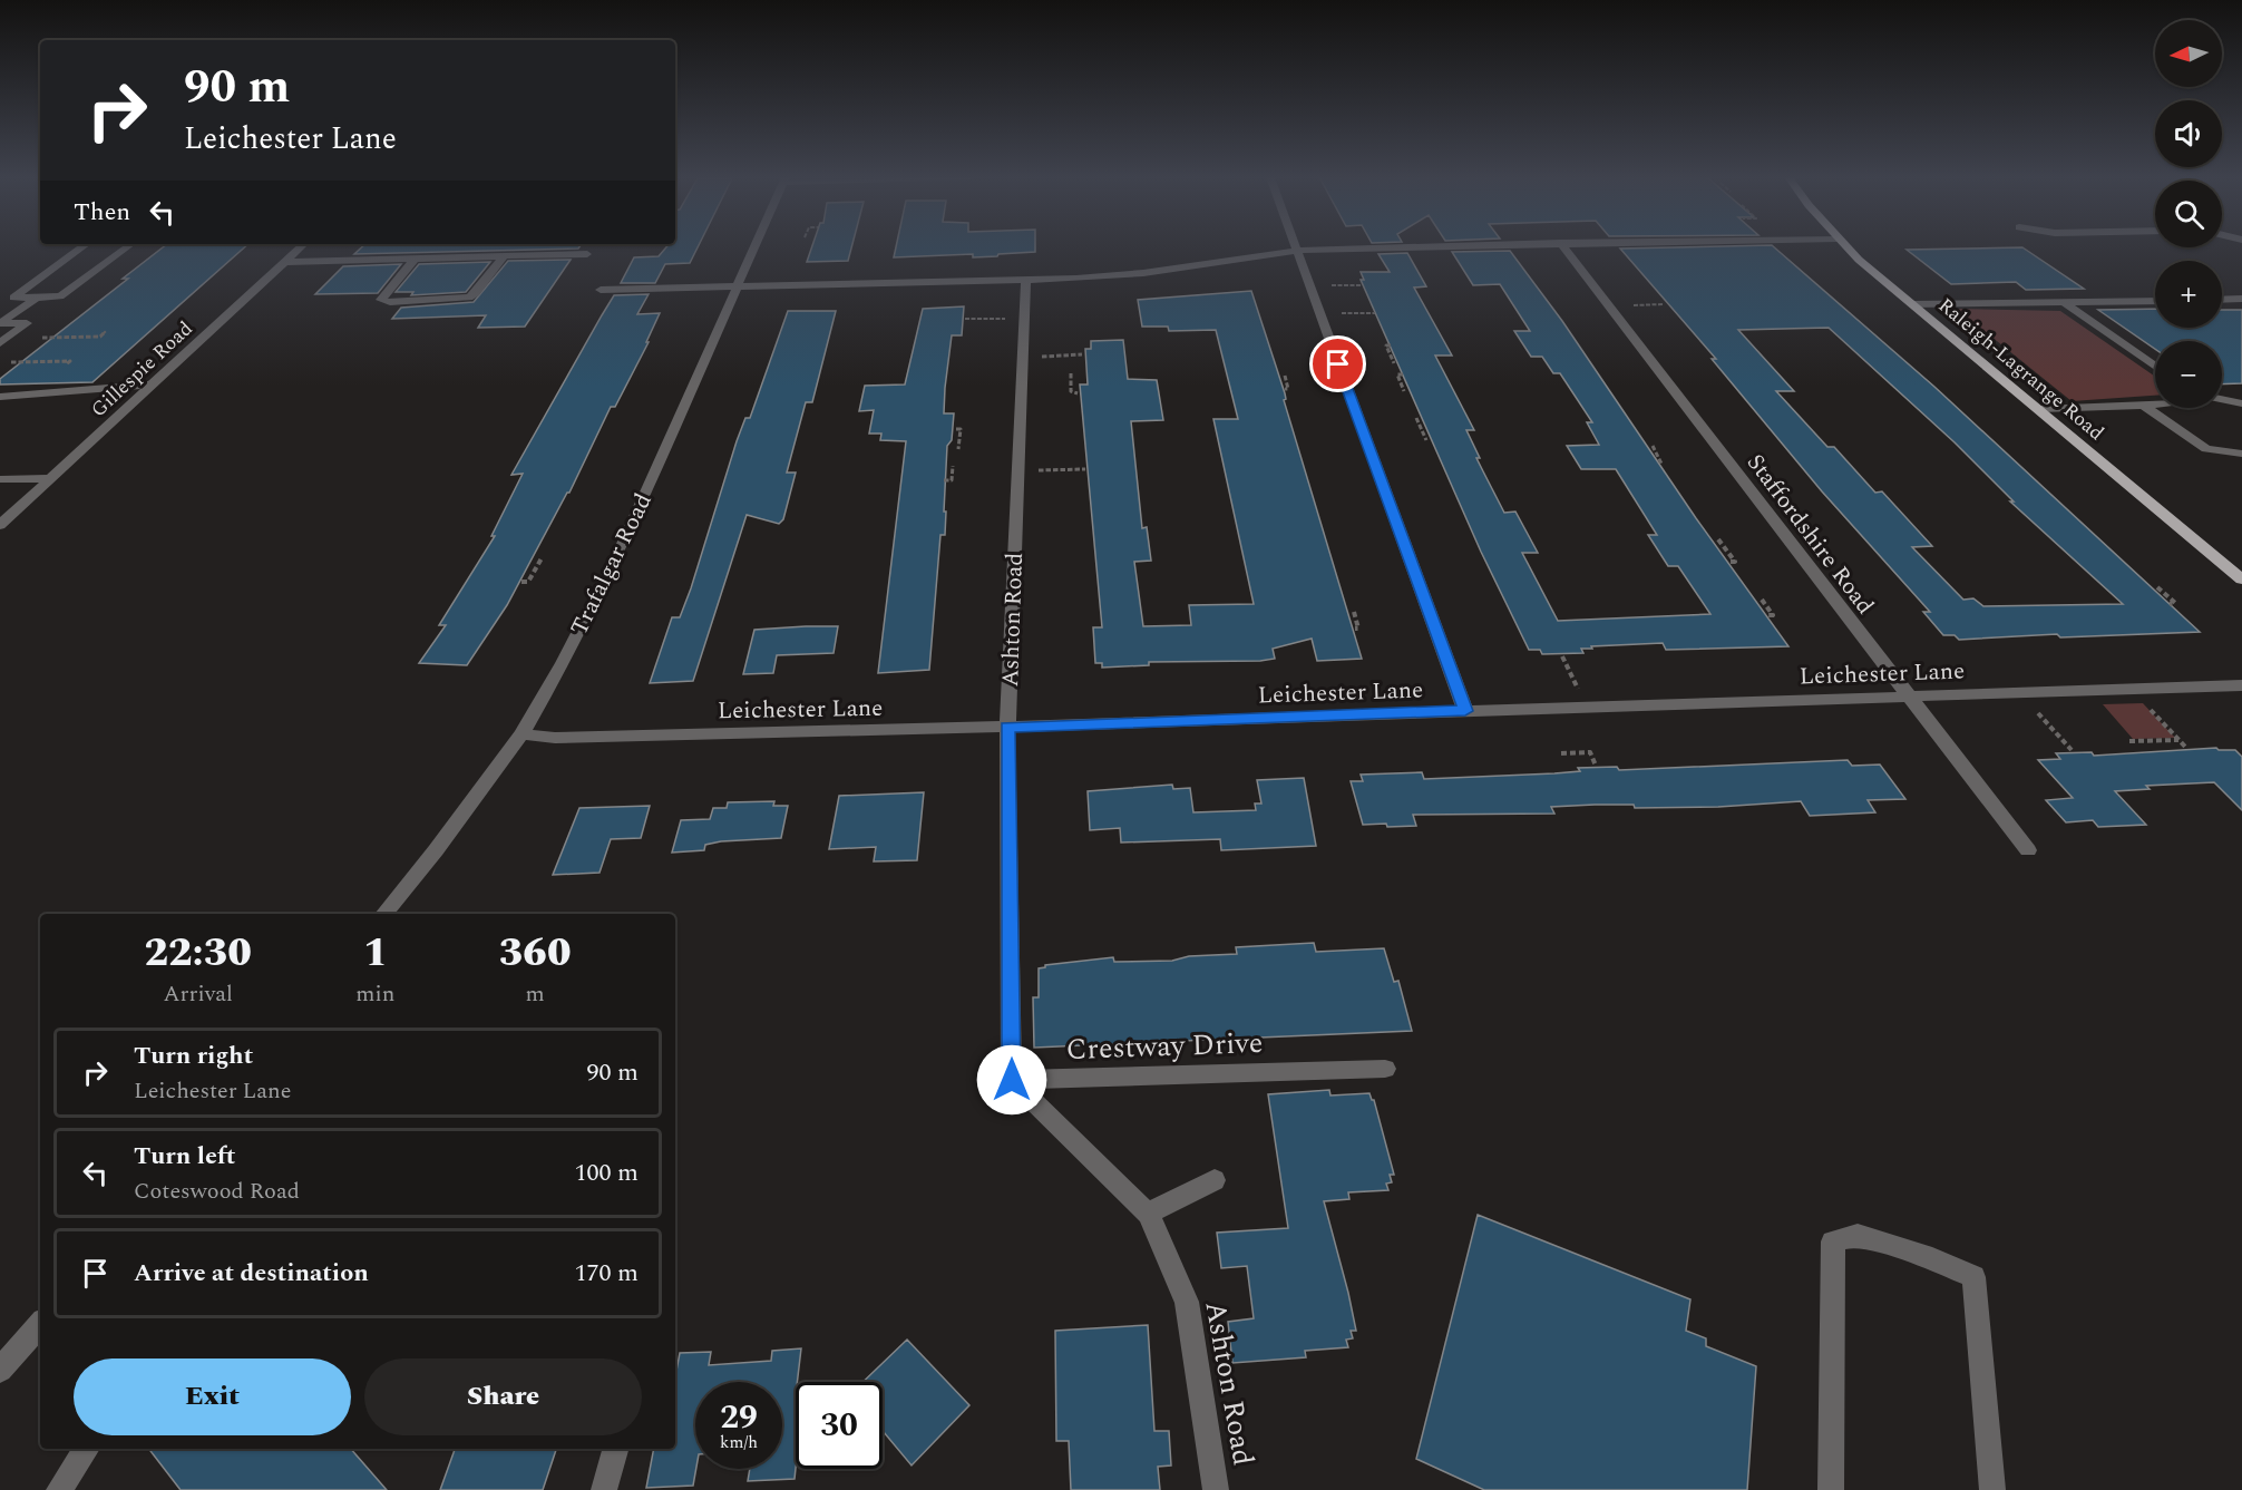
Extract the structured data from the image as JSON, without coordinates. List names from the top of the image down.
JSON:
{
  "streets": {
    "main road": ["Raleigh-Lagrange Road"],
    "street": [
      "Gillespie Road",
      "Staffordshire Road",
      "Trafalgar Road",
      "Ashton Road",
      "Leichester Lane",
      "Crestway Drive"
    ]
  },
  "crossings": [
    ["Staffordshire Road", "Leichester Lane"],
    ["Trafalgar Road", "Leichester Lane"],
    ["Ashton Road", "Leichester Lane"],
    ["Ashton Road", "Crestway Drive"]
  ],
  "north": "left",
  "page": {
    "map_buttons": ["+", "−"],
    "turn": ["90 m", "Leichester Lane"],
    "then": "Then",
    "eta": [
      "22:30",
      "Arrival",
      "1",
      "min",
      "360",
      "m"
    ],
    "list": [
      {
        "name": "Turn right",
        "note": "Leichester Lane",
        "value": "90 m"
      },
      {
        "name": "Turn left",
        "note": "Coteswood Road",
        "value": "100 m"
      },
      {
        "name": "Arrive at destination",
        "value": "170 m"
      }
    ],
    "buttons": ["Exit", "Share"],
    "speed": "29 km/h",
    "limit": "30"
  }
}
